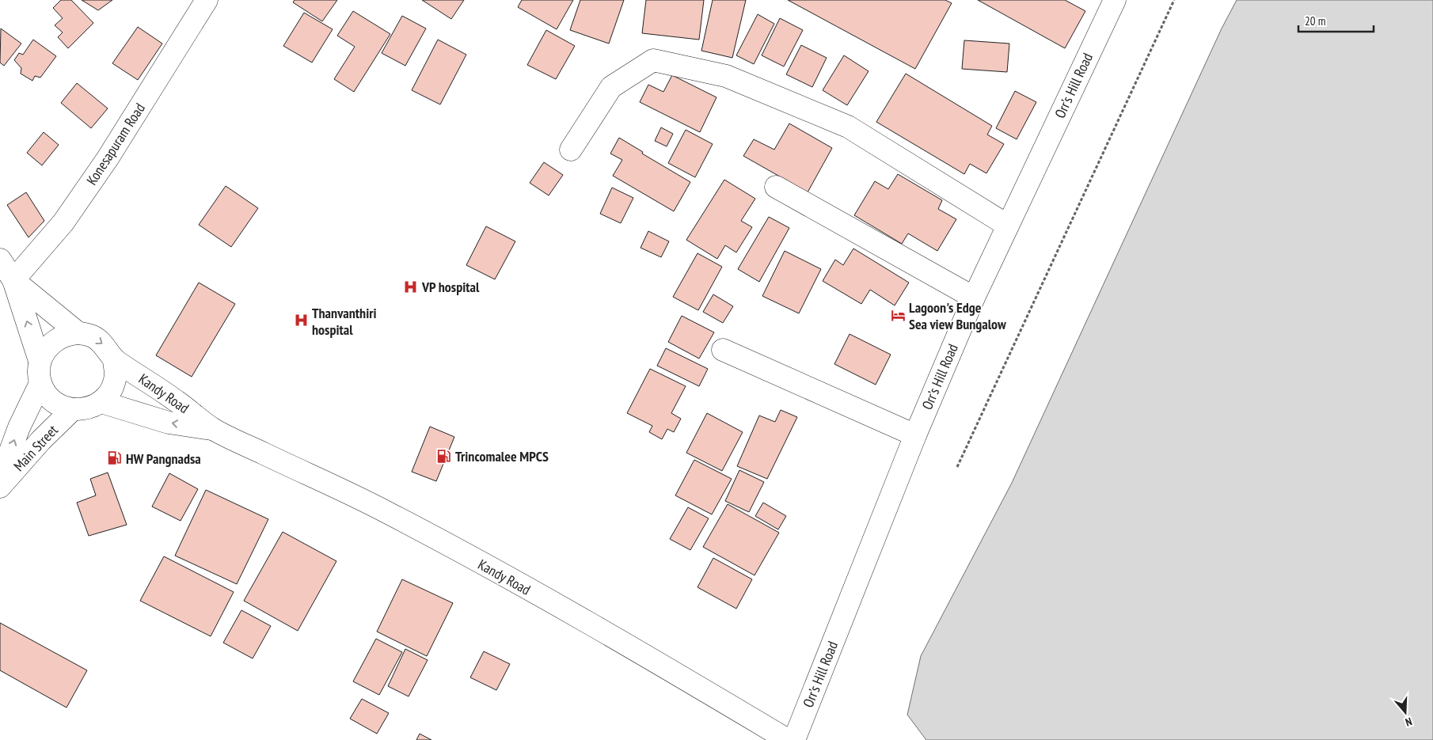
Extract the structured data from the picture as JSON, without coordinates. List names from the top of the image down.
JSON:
{
  "streets": {
    "main road": [
      "Orr’s Hill Road",
      "Konesapuram Road",
      "Kandy Road",
      "Main Street"
    ]
  },
  "crossings": [
    ["Kandy Road", "Main Street"]
  ],
  "places": {
    "hospital": ["VP hospital", "Thanvanthiri hospital"],
    "hotel": ["Lagoon's Edge Sea view Bungalow"],
    "fuel station": ["Trincomalee MPCS", "HW Pangnadsa"]
  },
  "scale_bar": "20 m",
  "north": "bottom"
}
